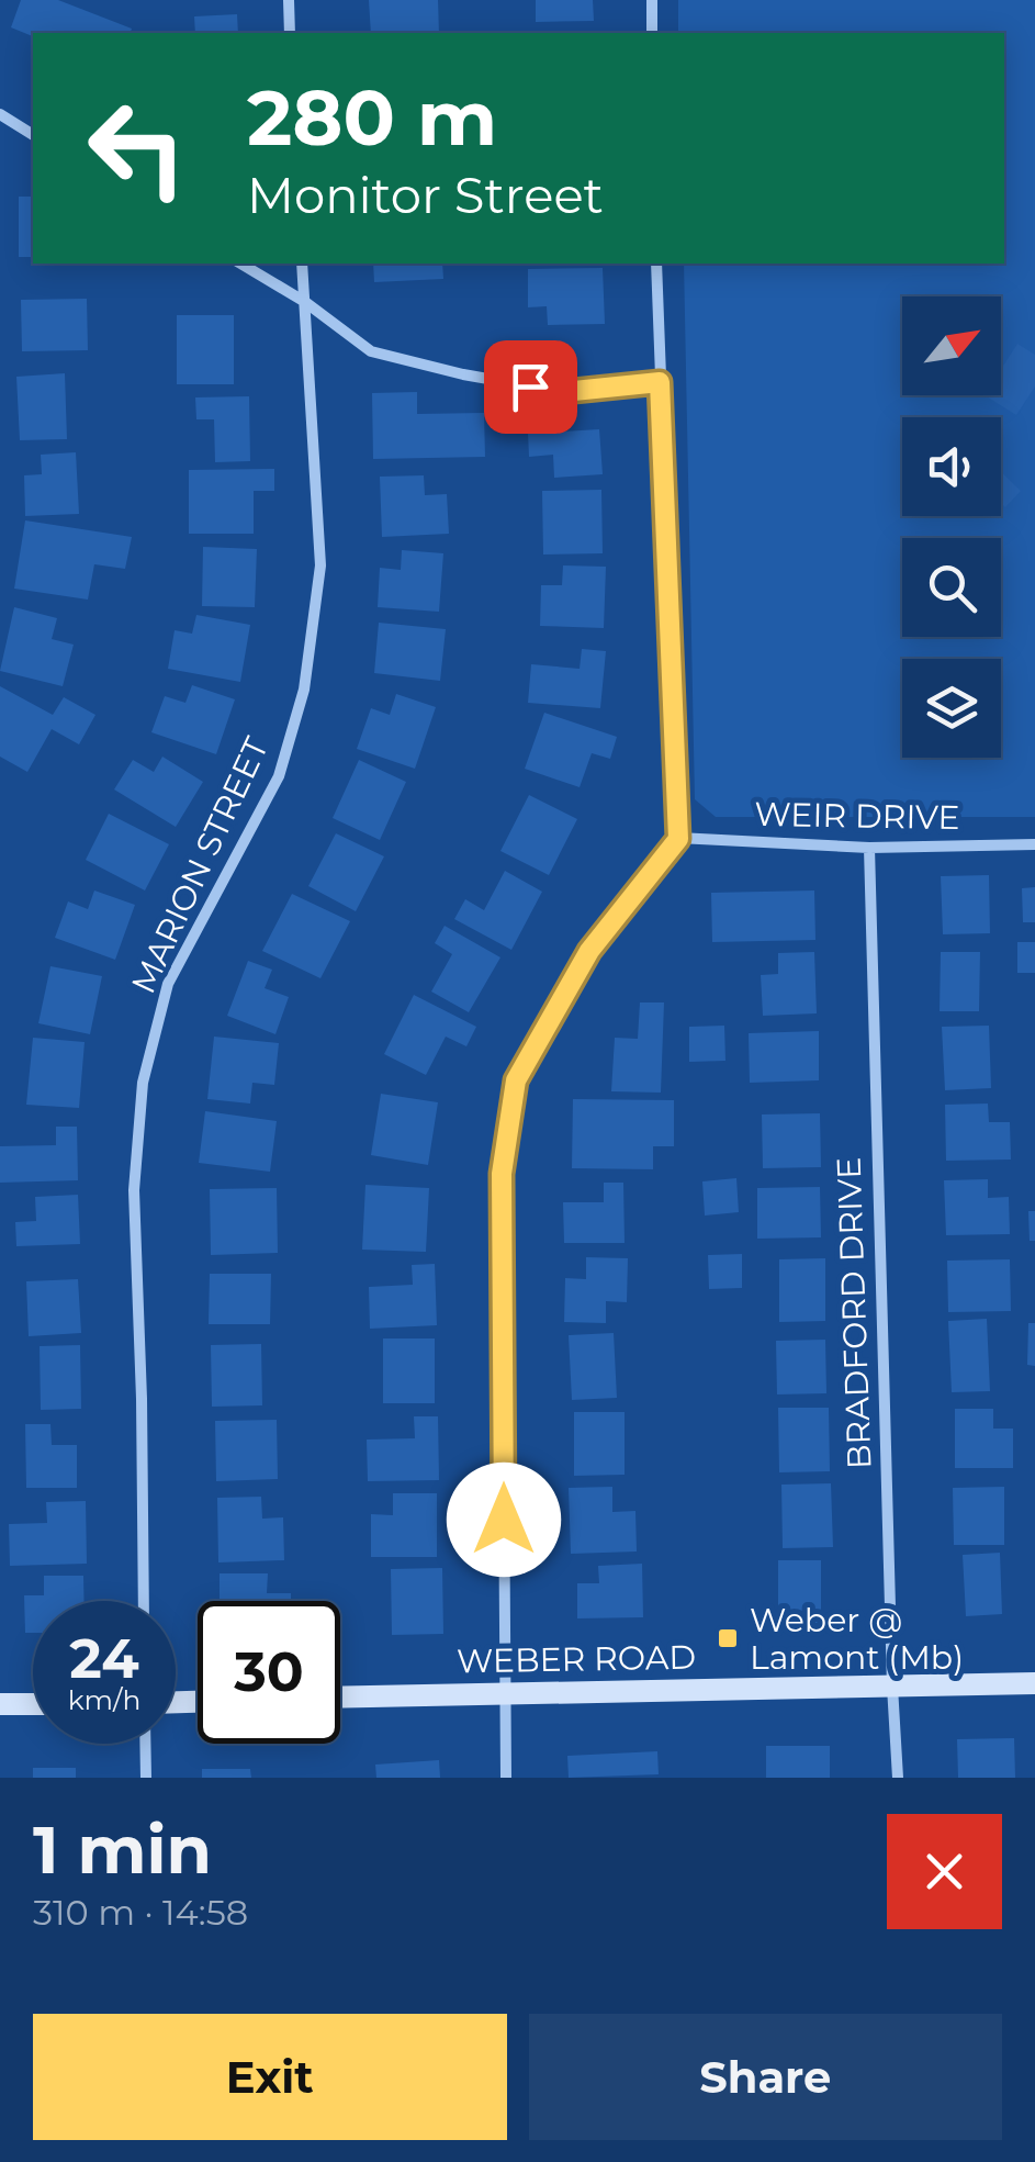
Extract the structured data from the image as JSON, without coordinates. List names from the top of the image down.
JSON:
{
  "streets": {
    "main road": ["WEBER ROAD"],
    "street": ["WEIR DRIVE", "MARION STREET", "BRADFORD DRIVE"]
  },
  "crossings": [
    ["WEIR DRIVE", "BRADFORD DRIVE"],
    ["BRADFORD DRIVE", "WEBER ROAD"]
  ],
  "places": {
    "transit": ["Weber @ Lamont (Mb)"]
  },
  "north": "top right",
  "page": {
    "turn": ["280 m", "Monitor Street"],
    "speed": "24 km/h",
    "limit": "30",
    "heading": ["1 min", "310 m · 14:58"],
    "buttons": ["Exit", "Share"]
  }
}
